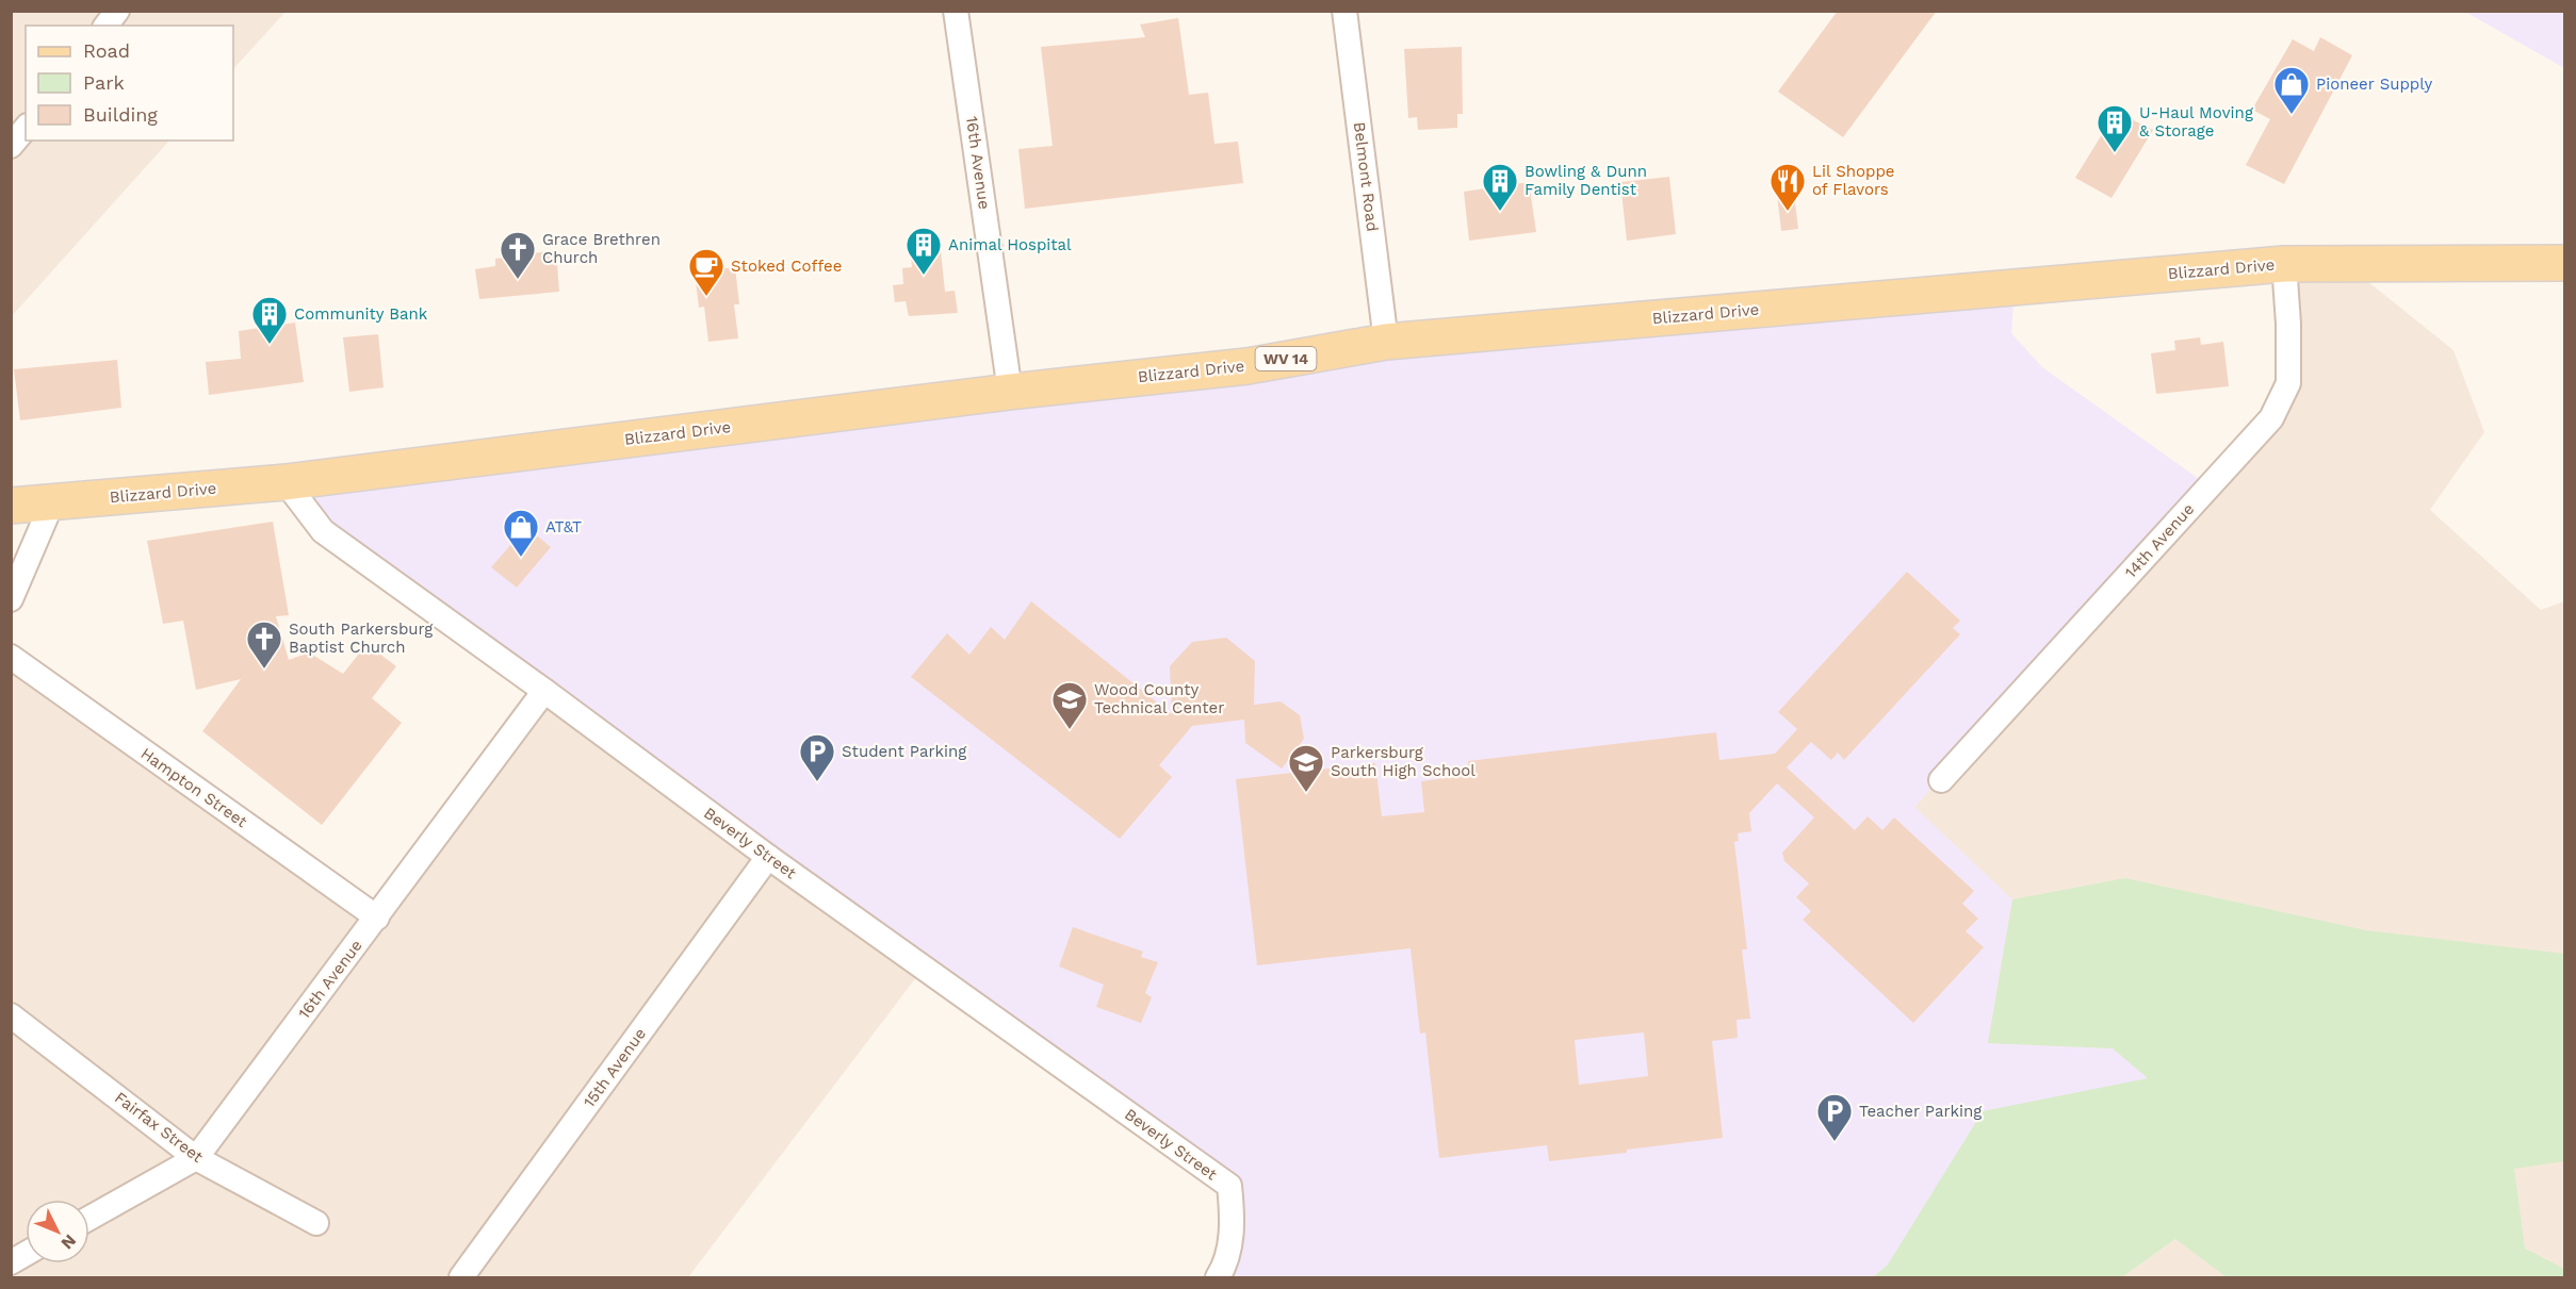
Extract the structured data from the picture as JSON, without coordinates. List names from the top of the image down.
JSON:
{
  "streets": {
    "main road": ["Blizzard Drive", "WV 14"],
    "street": [
      "16th Avenue",
      "Belmont Road",
      "14th Avenue",
      "Hampton Street",
      "Beverly Street",
      "15th Avenue",
      "Fairfax Street"
    ]
  },
  "crossings": [
    ["16th Avenue", "Blizzard Drive"],
    ["16th Avenue", "Hampton Street"],
    ["16th Avenue", "Beverly Street"],
    ["16th Avenue", "Fairfax Street"],
    ["Belmont Road", "Blizzard Drive"],
    ["Blizzard Drive", "14th Avenue"],
    ["Blizzard Drive", "Beverly Street"],
    ["Beverly Street", "15th Avenue"]
  ],
  "places": {
    "shop": ["Pioneer Supply", "AT&T"],
    "building": [
      "U-Haul Moving & Storage",
      "Bowling & Dunn Family Dentist",
      "Animal Hospital",
      "Community Bank"
    ],
    "restaurant": ["Lil Shoppe of Flavors"],
    "church": ["Grace Brethren Church", "South Parkersburg Baptist Church"],
    "cafe": ["Stoked Coffee"],
    "school or university": ["Wood County Technical Center", "Parkersburg South High School"],
    "parking": ["Student Parking", "Teacher Parking"]
  },
  "legend": ["Road", "Park", "Building"],
  "north": "bottom right"
}
